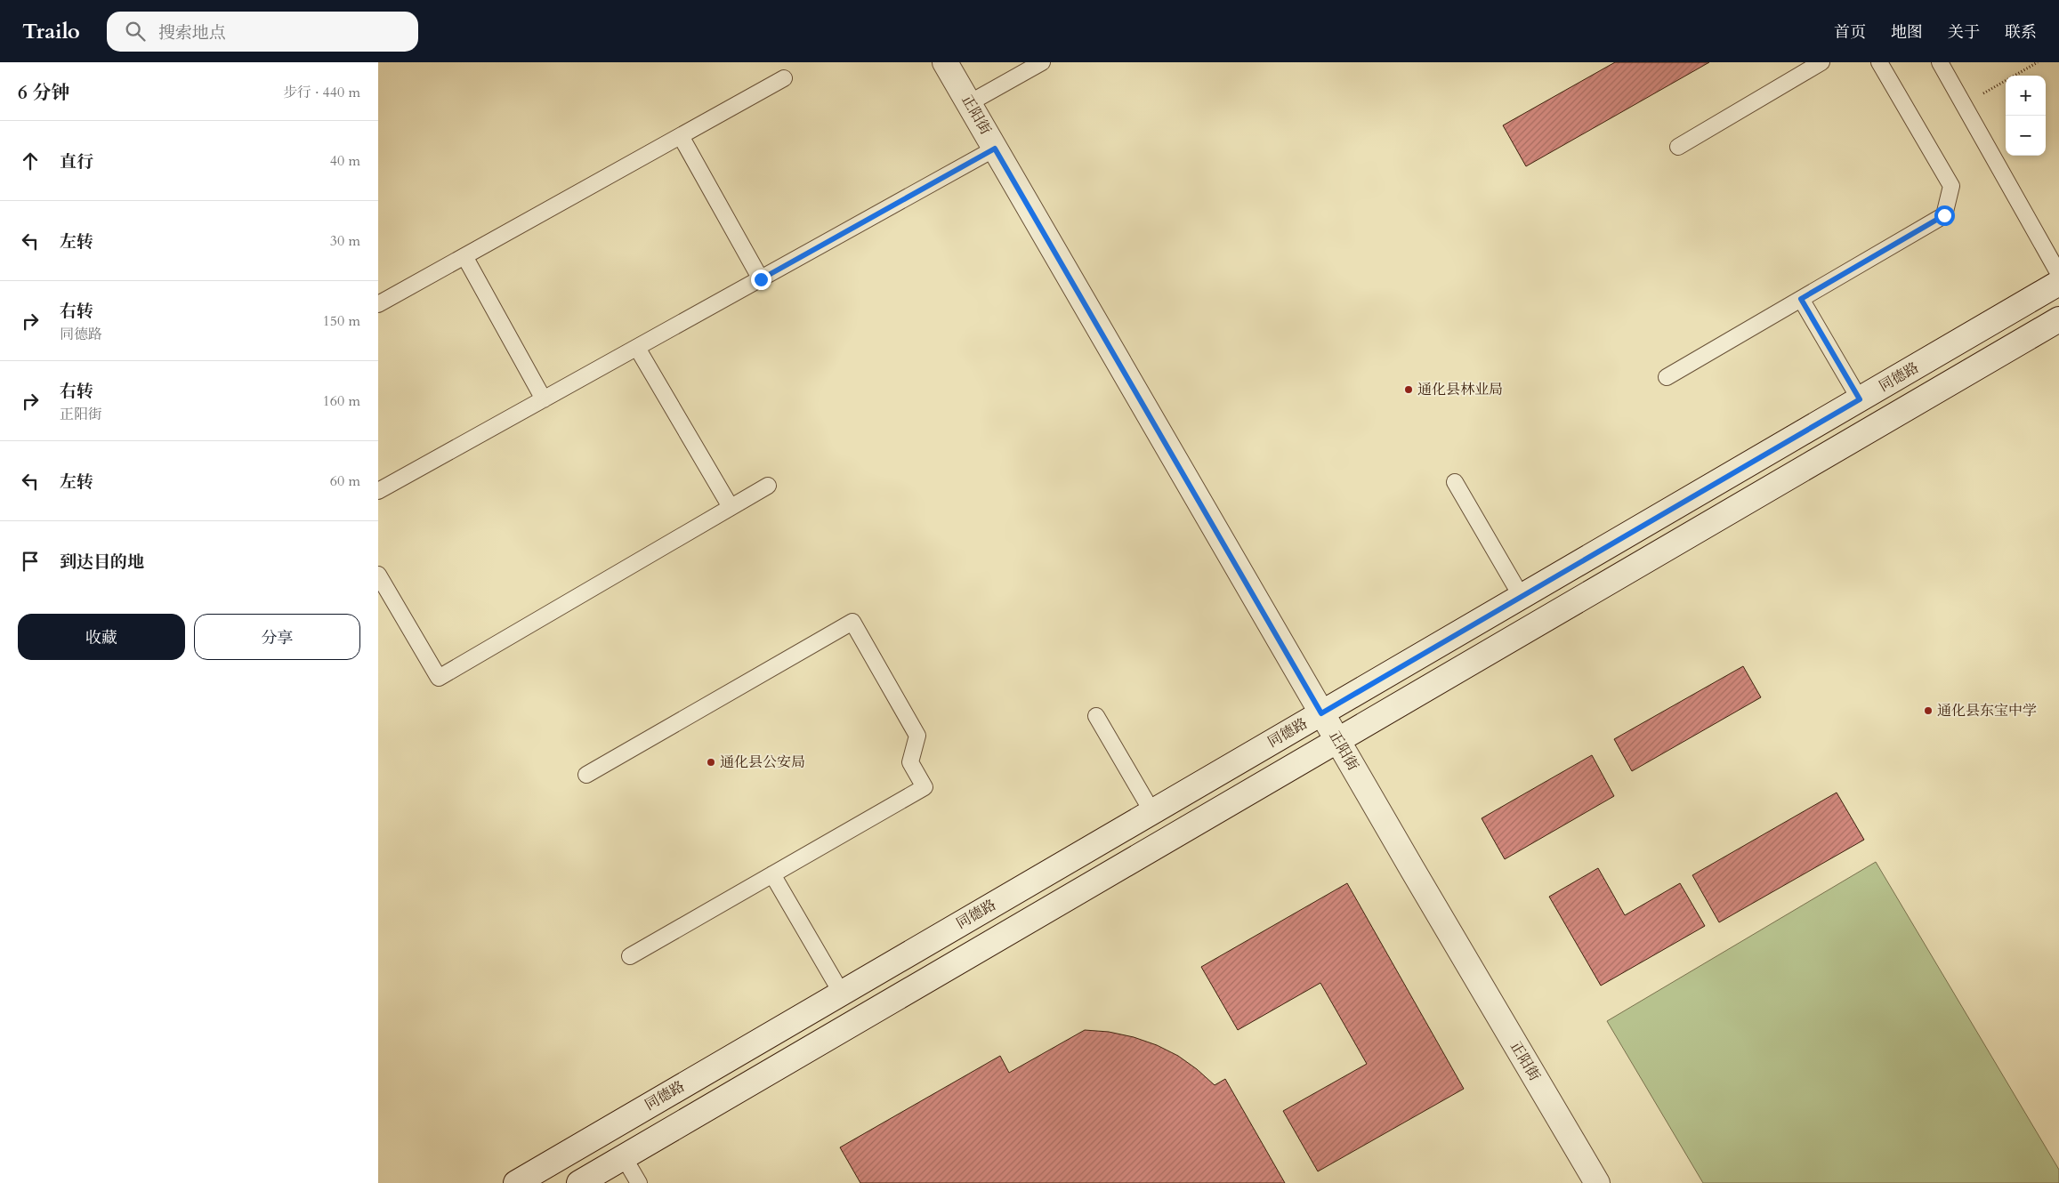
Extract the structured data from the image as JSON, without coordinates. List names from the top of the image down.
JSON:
{
  "streets": {
    "main road": ["正阳街", "同德路"]
  },
  "crossings": [
    ["正阳街", "同德路"]
  ],
  "places": ["通化县林业局", "通化县东宝中学", "通化县公安局"],
  "page": {
    "header": "Trailo",
    "search": "搜索地点",
    "nav": [
      "首页",
      "地图",
      "关于",
      "联系"
    ],
    "heading": ["6 分钟", "步行 · 440 m"],
    "map_buttons": ["+", "−"],
    "list": [
      ["直行", "40 m"],
      ["左转", "30 m"],
      ["右转", "同德路", "150 m"],
      ["右转", "正阳街", "160 m"],
      ["左转", "60 m"],
      "到达目的地"
    ],
    "buttons": ["收藏", "分享"]
  }
}
